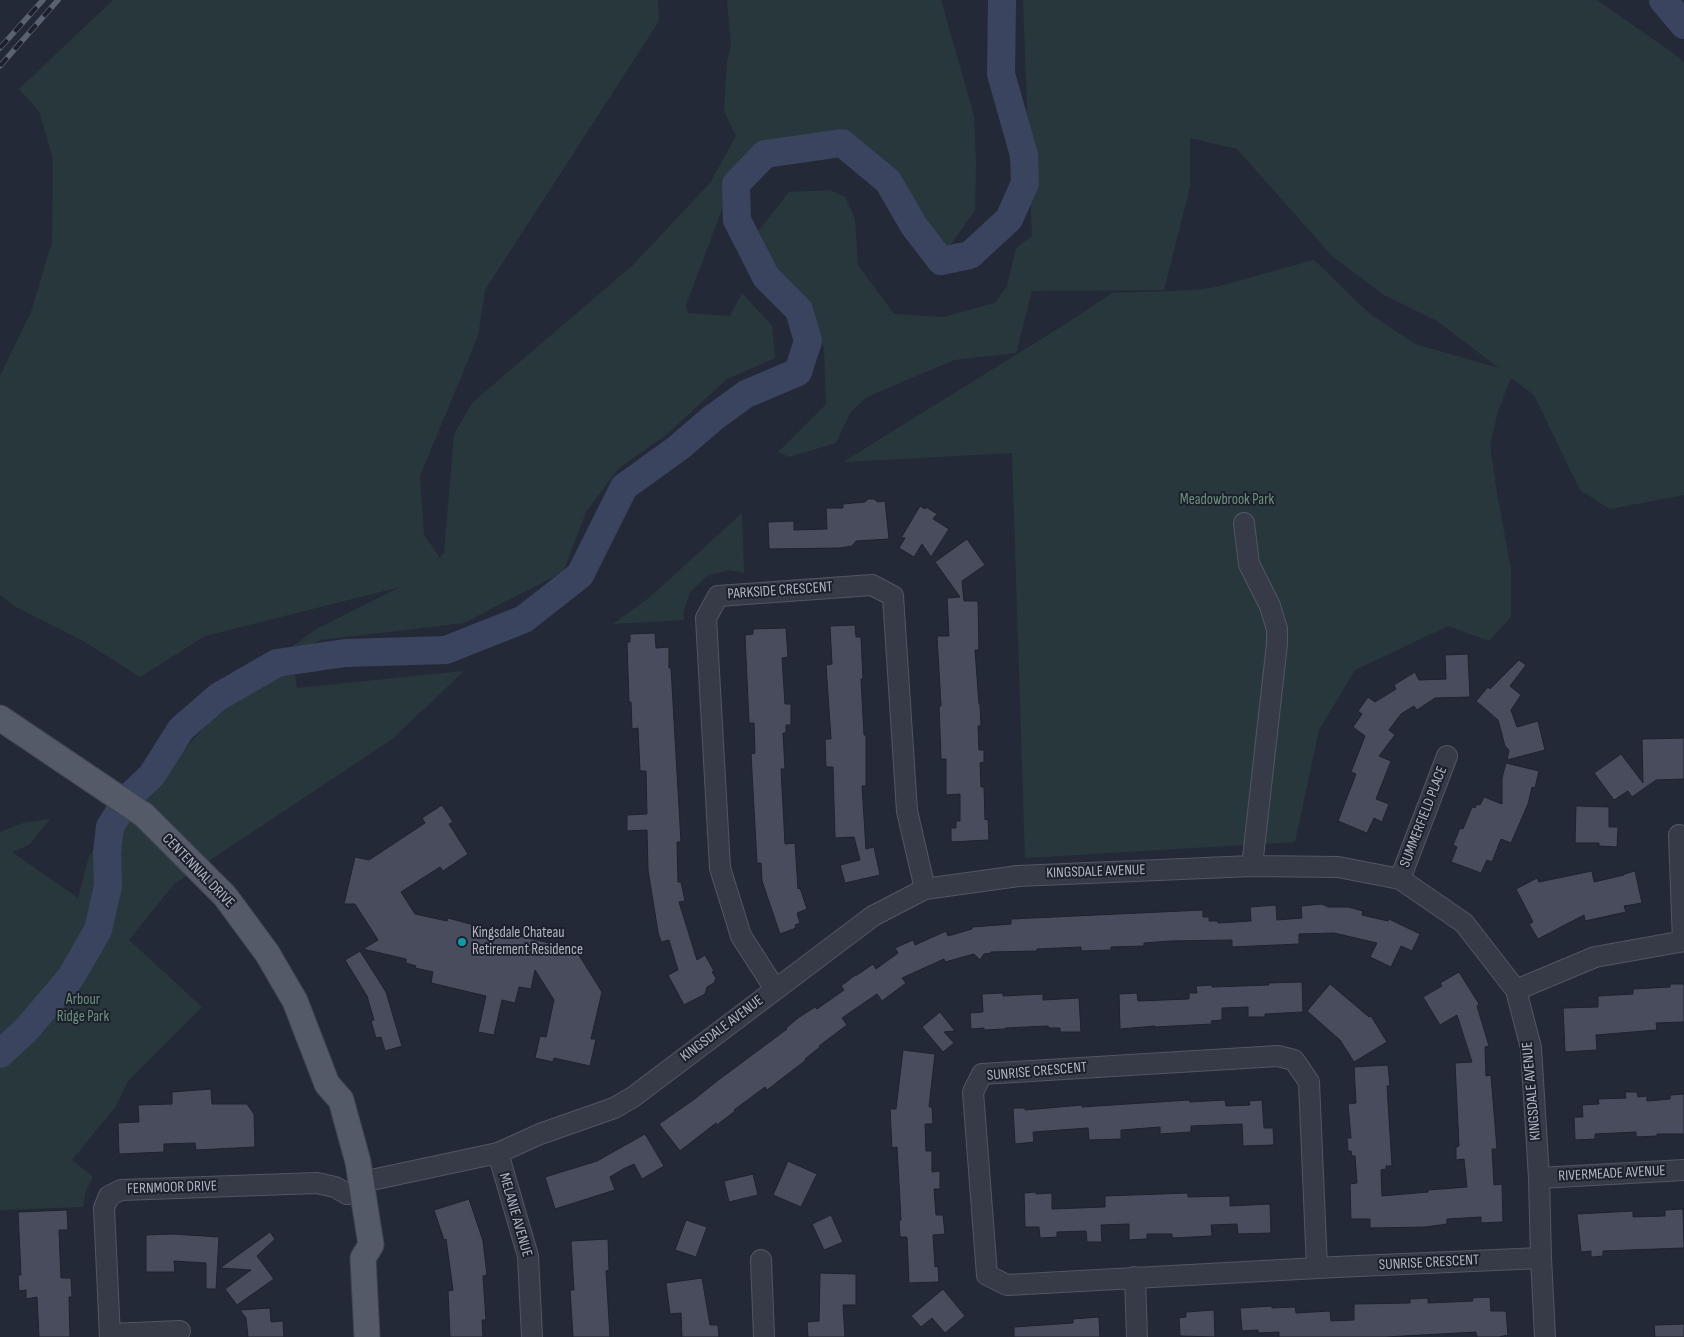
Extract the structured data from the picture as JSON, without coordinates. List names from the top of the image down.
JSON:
{
  "streets": {
    "main road": ["CENTENNIAL DRIVE"],
    "street": [
      "PARKSIDE CRESCENT",
      "SUMMERFIELD PLACE",
      "KINGSDALE AVENUE",
      "SUNRISE CRESCENT",
      "RIVERMEADE AVENUE",
      "FERNMOOR DRIVE",
      "MELANIE AVENUE"
    ]
  },
  "crossings": [
    ["PARKSIDE CRESCENT", "KINGSDALE AVENUE"],
    ["SUMMERFIELD PLACE", "KINGSDALE AVENUE"],
    ["CENTENNIAL DRIVE", "KINGSDALE AVENUE"],
    ["CENTENNIAL DRIVE", "FERNMOOR DRIVE"],
    ["KINGSDALE AVENUE", "SUNRISE CRESCENT"],
    ["KINGSDALE AVENUE", "RIVERMEADE AVENUE"],
    ["KINGSDALE AVENUE", "FERNMOOR DRIVE"],
    ["KINGSDALE AVENUE", "MELANIE AVENUE"]
  ],
  "parks": ["Meadowbrook Park", "Arbour Ridge Park"],
  "places": ["Kingsdale Chateau Retirement Residence"]
}
